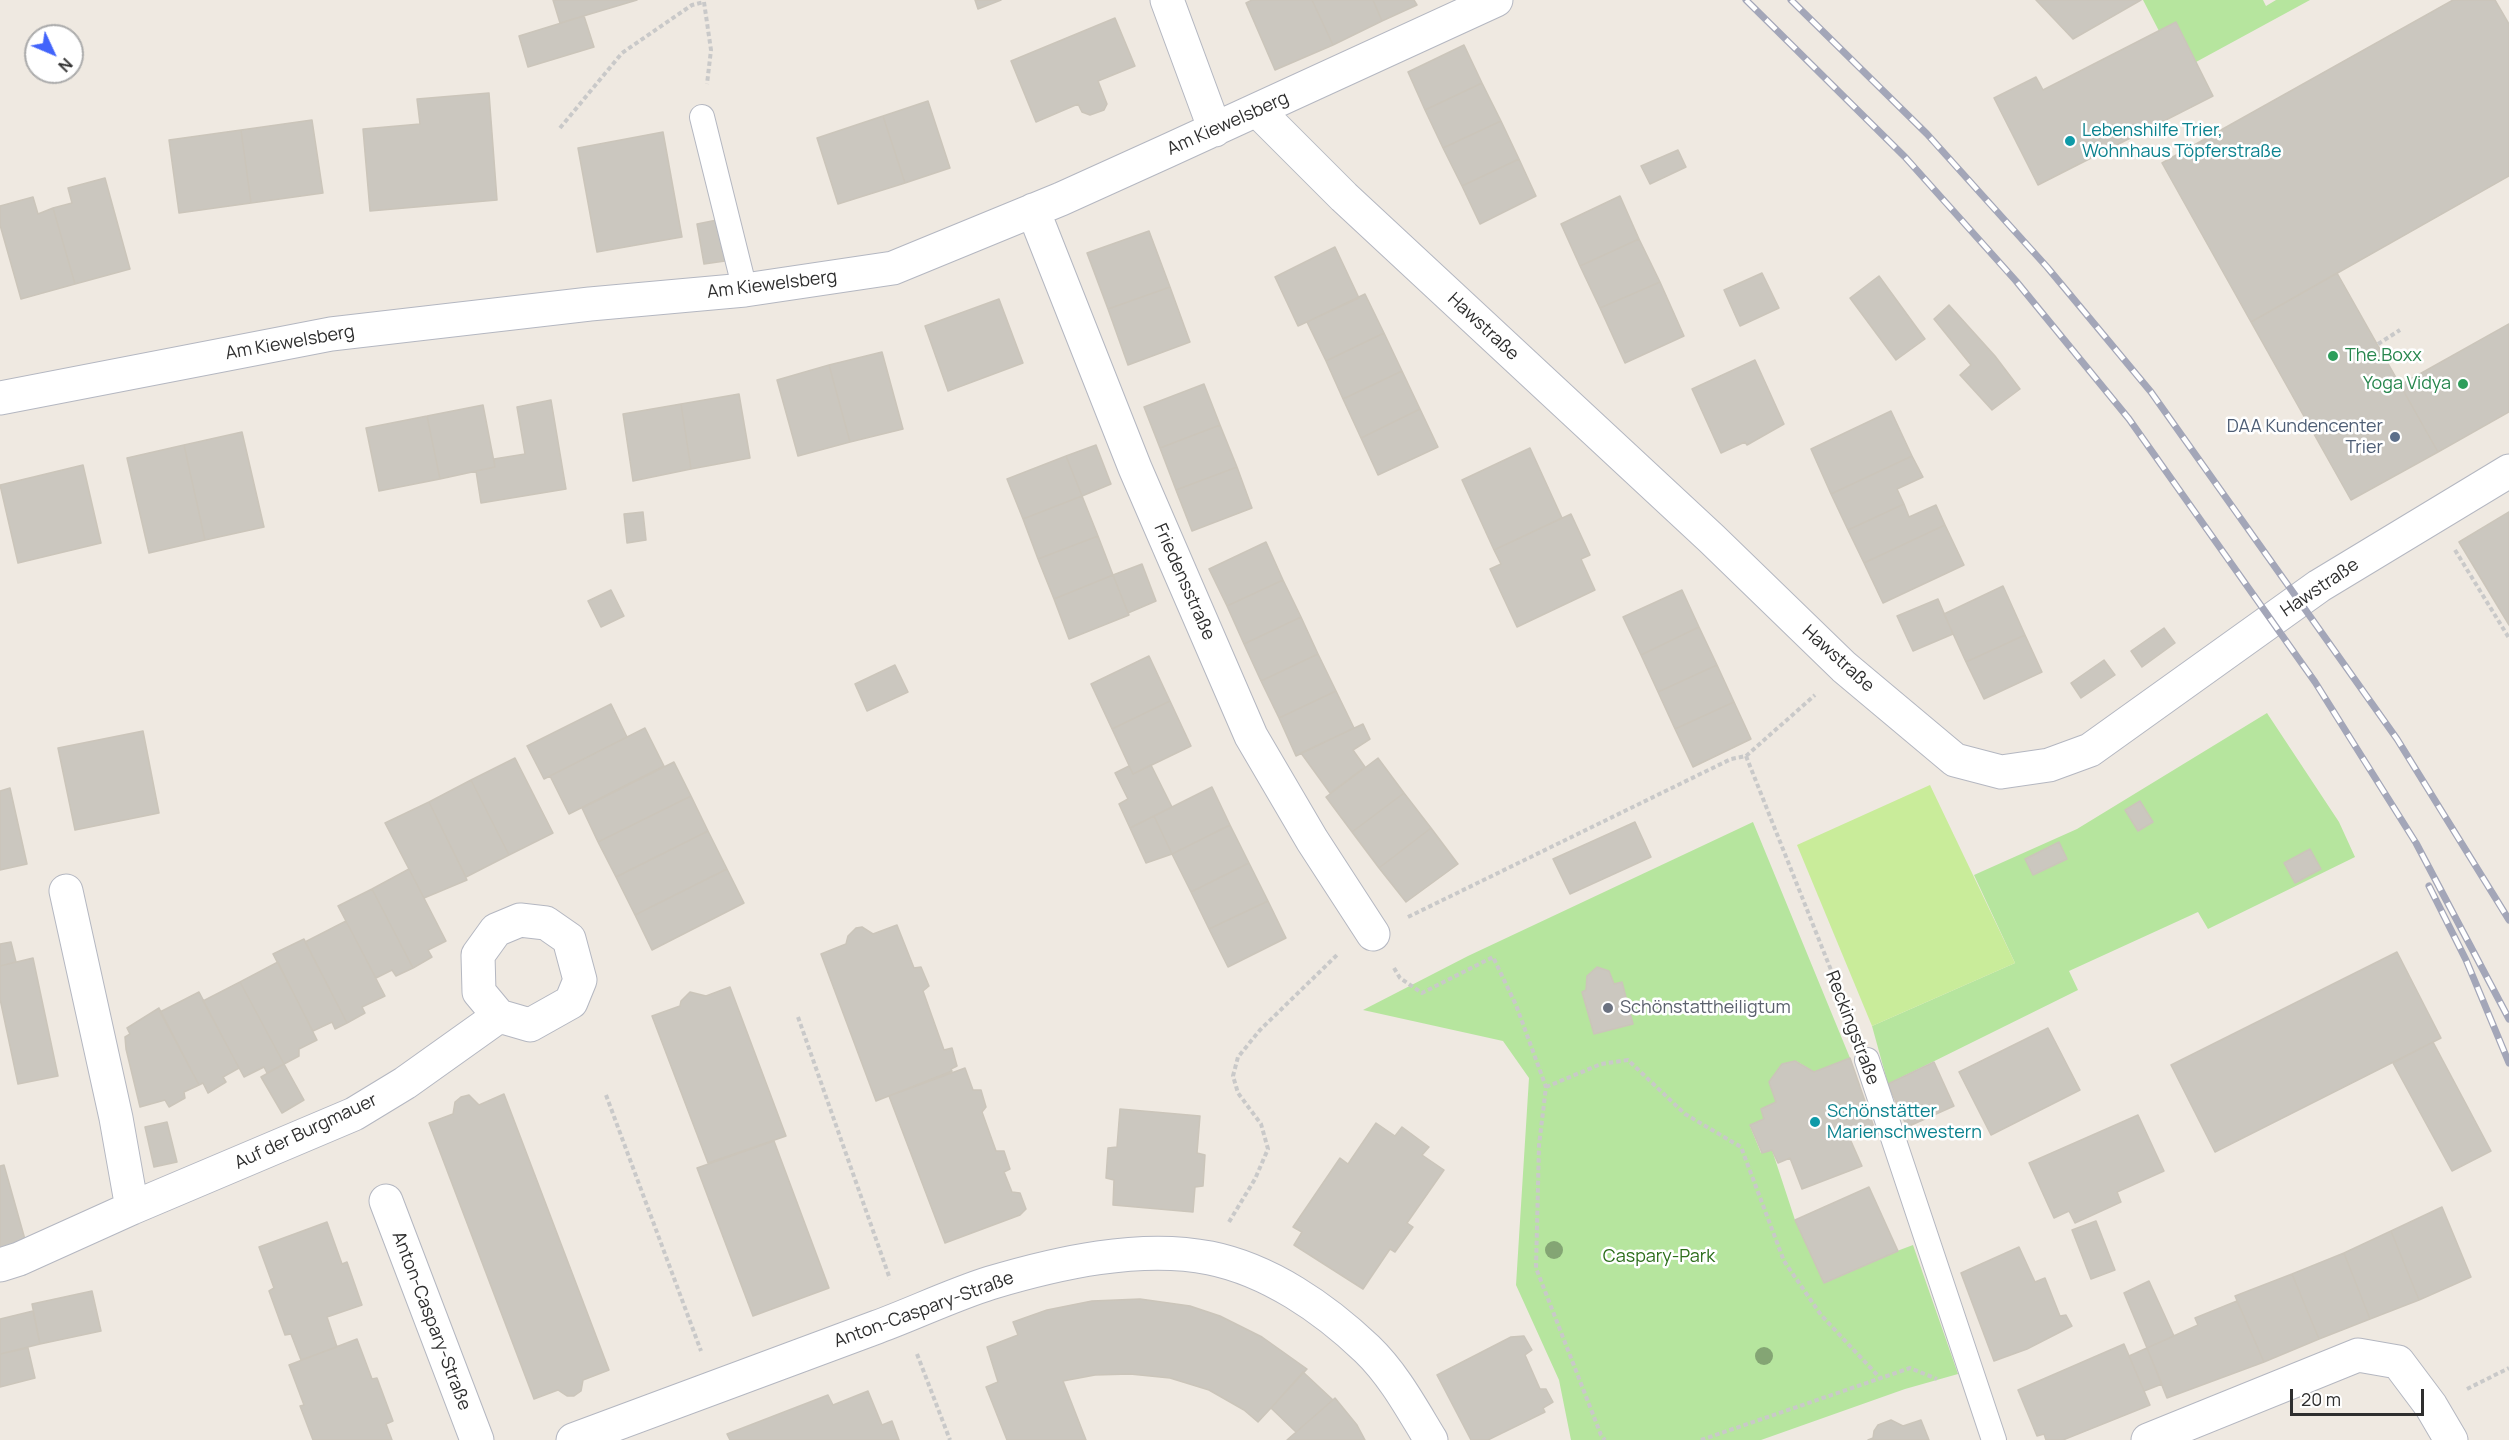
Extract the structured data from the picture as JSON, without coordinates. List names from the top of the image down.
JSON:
{
  "streets": {
    "street": [
      "Am Kiewelsberg",
      "Hawstraße",
      "Friedensstraße",
      "Auf der Burgmauer",
      "Anton-Caspary-Straße"
    ],
    "lane": ["Reckingstraße"]
  },
  "crossings": [
    ["Am Kiewelsberg", "Hawstraße"],
    ["Am Kiewelsberg", "Friedensstraße"]
  ],
  "parks": ["Caspary-Park"],
  "places": [
    "Lebenshilfe Trier, Wohnhaus Töpferstraße",
    "The.Boxx",
    "Yoga Vidya",
    "DAA Kundencenter Trier",
    "Schönstattheiligtum",
    "Schönstätter Marienschwestern"
  ],
  "scale_bar": "20 m",
  "north": "bottom right"
}
